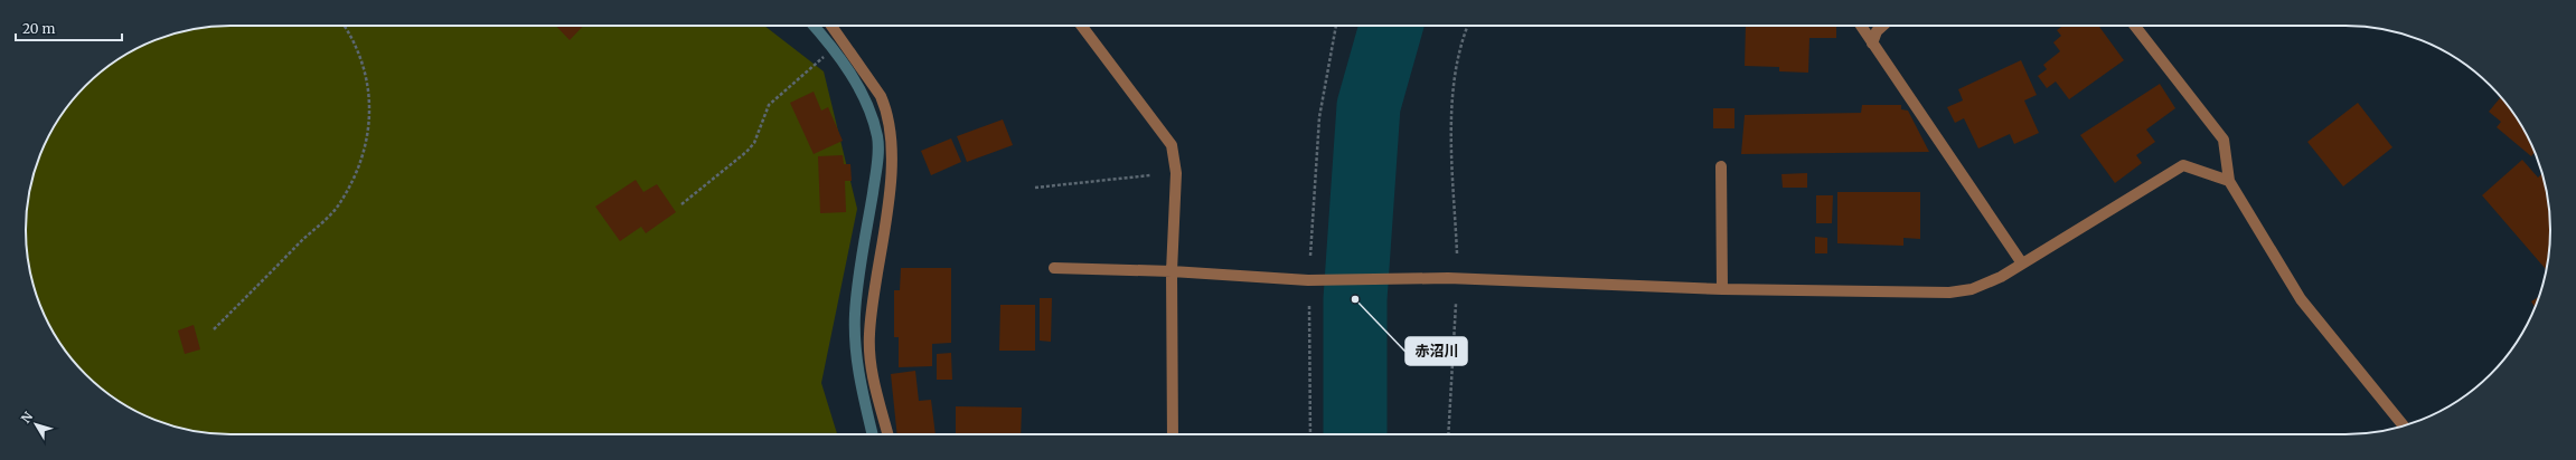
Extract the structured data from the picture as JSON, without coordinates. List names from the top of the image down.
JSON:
{
  "places": ["赤沼川"],
  "scale_bar": "20 m",
  "north": "top left"
}
